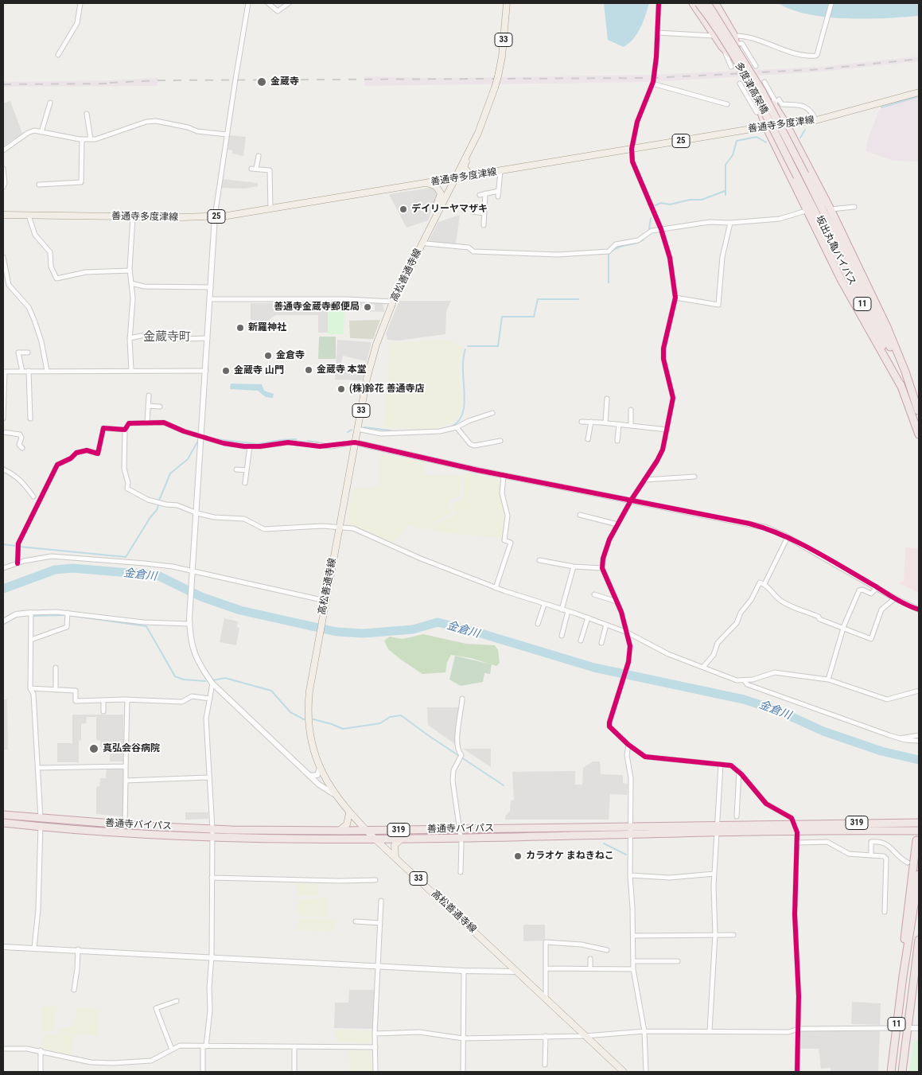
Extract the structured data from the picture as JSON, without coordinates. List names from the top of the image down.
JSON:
{
  "streets": {
    "highway": [
      "多度津高架橋",
      "坂出丸亀バイパス",
      "11",
      "319",
      "善通寺バイパス"
    ],
    "main road": [
      "33",
      "善通寺多度津線",
      "25",
      "高松善通寺線"
    ]
  },
  "crossings": [
    ["多度津高架橋", "坂出丸亀バイパス"],
    ["善通寺多度津線", "高松善通寺線"],
    ["高松善通寺線", "善通寺バイパス"]
  ],
  "districts": ["金蔵寺町"],
  "water": ["金倉川"],
  "places": [
    "金蔵寺",
    "デイリーヤマザキ",
    "善通寺金蔵寺郵便局",
    "新羅神社",
    "金倉寺",
    "金蔵寺 本堂",
    "金蔵寺 山門",
    "(株)鈴花 善通寺店",
    "真弘会谷病院",
    "カラオケ まねきねこ"
  ]
}
